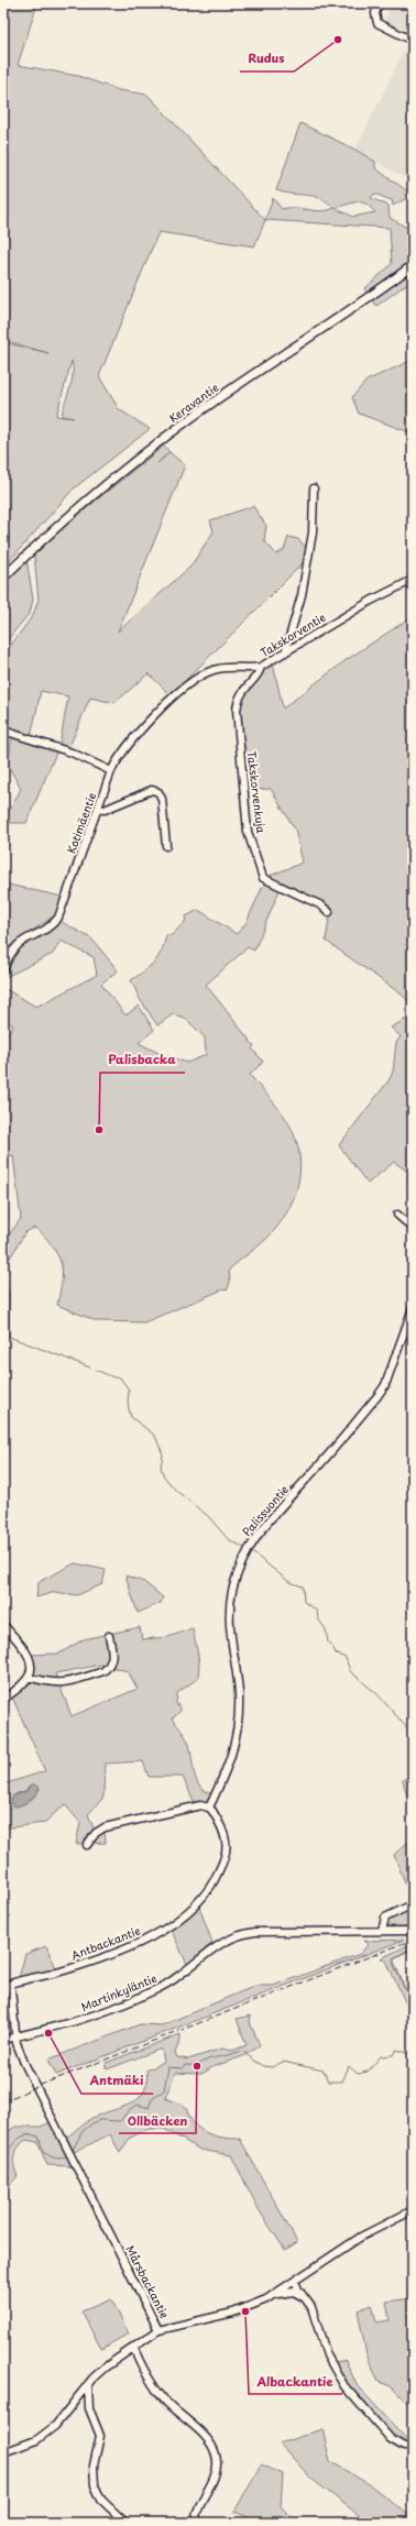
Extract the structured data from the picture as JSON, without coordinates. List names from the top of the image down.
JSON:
{
  "streets": {
    "main road": ["Keravantie"],
    "street": [
      "Takskorventie",
      "Takskorvenkuja",
      "Kotimäentie",
      "Palissuontie",
      "Antbackantie",
      "Martinkyläntie",
      "Mårsbackantie"
    ]
  },
  "crossings": [
    ["Takskorventie", "Takskorvenkuja"],
    ["Takskorventie", "Kotimäentie"],
    ["Palissuontie", "Antbackantie"],
    ["Antbackantie", "Mårsbackantie"],
    ["Martinkyläntie", "Mårsbackantie"]
  ],
  "places": [
    "Rudus",
    "Palisbacka",
    "Antmäki",
    "Ollbäcken",
    "Albackantie"
  ]
}
